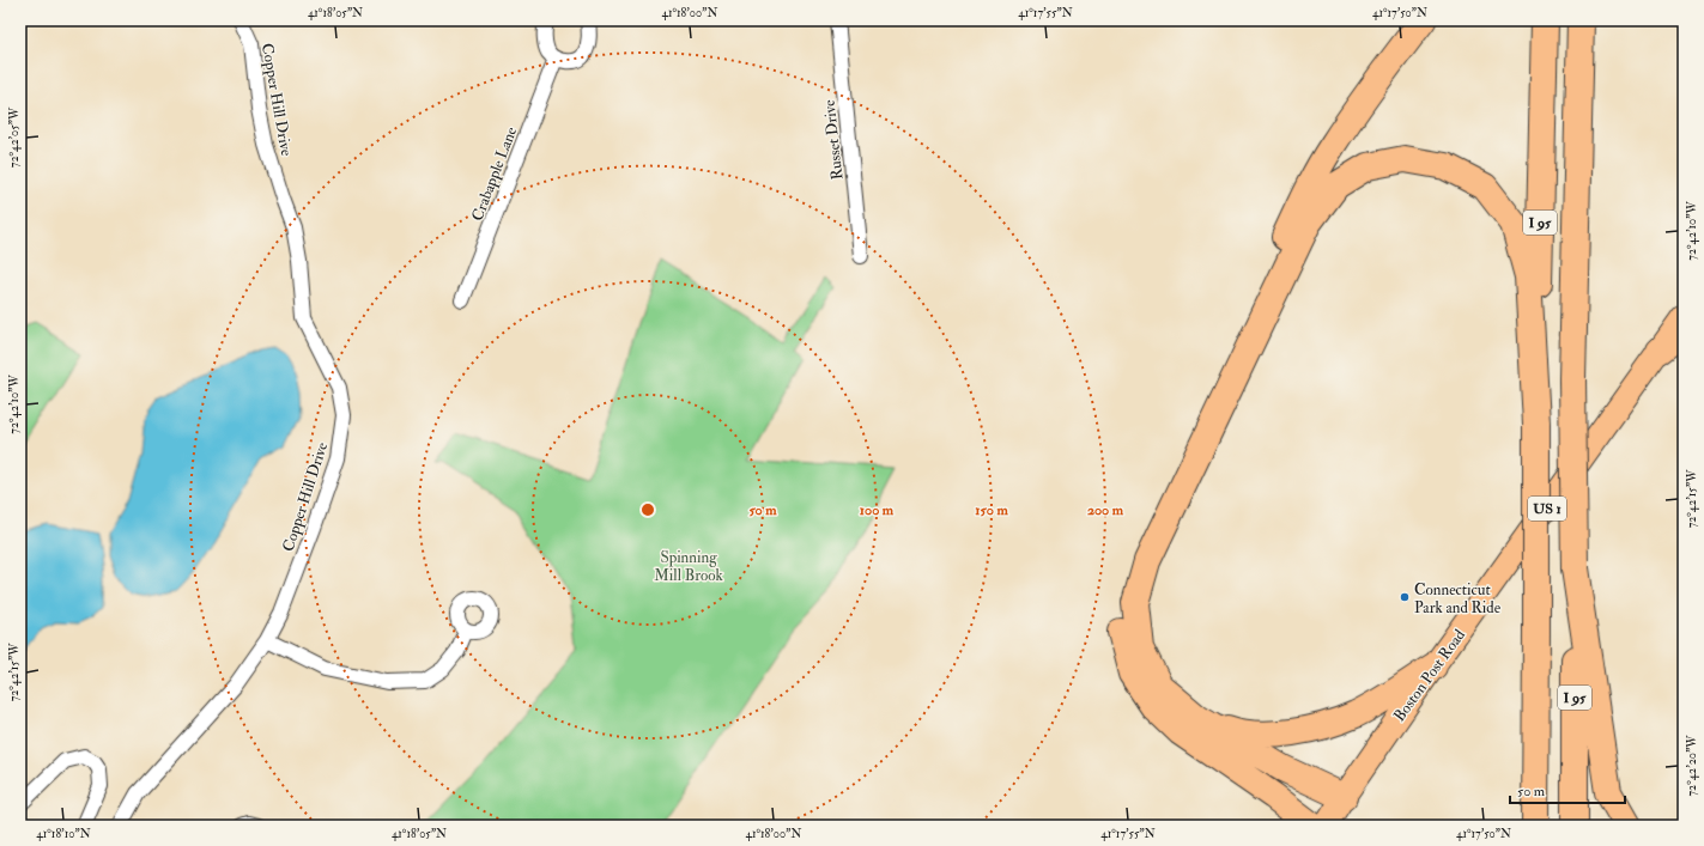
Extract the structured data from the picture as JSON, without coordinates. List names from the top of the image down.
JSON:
{
  "streets": {
    "highway": ["I 95"],
    "main road": ["US 1", "Boston Post Road"],
    "street": ["Copper Hill Drive", "Russet Drive", "Crabapple Lane"]
  },
  "parks": ["Spinning Mill Brook"],
  "places": ["Connecticut Park and Ride"],
  "scale_bar": "50 m",
  "coordinates": [
    "41°18'05\"N",
    "41°18'00\"N",
    "41°17'55\"N",
    "41°17'50\"N",
    "72°42'05\"W",
    "72°42'10\"W",
    "72°42'15\"W",
    "72°42'20\"W",
    "41°18'10\"N"
  ],
  "rings": [
    "50 m",
    "100 m",
    "150 m",
    "200 m"
  ]
}
